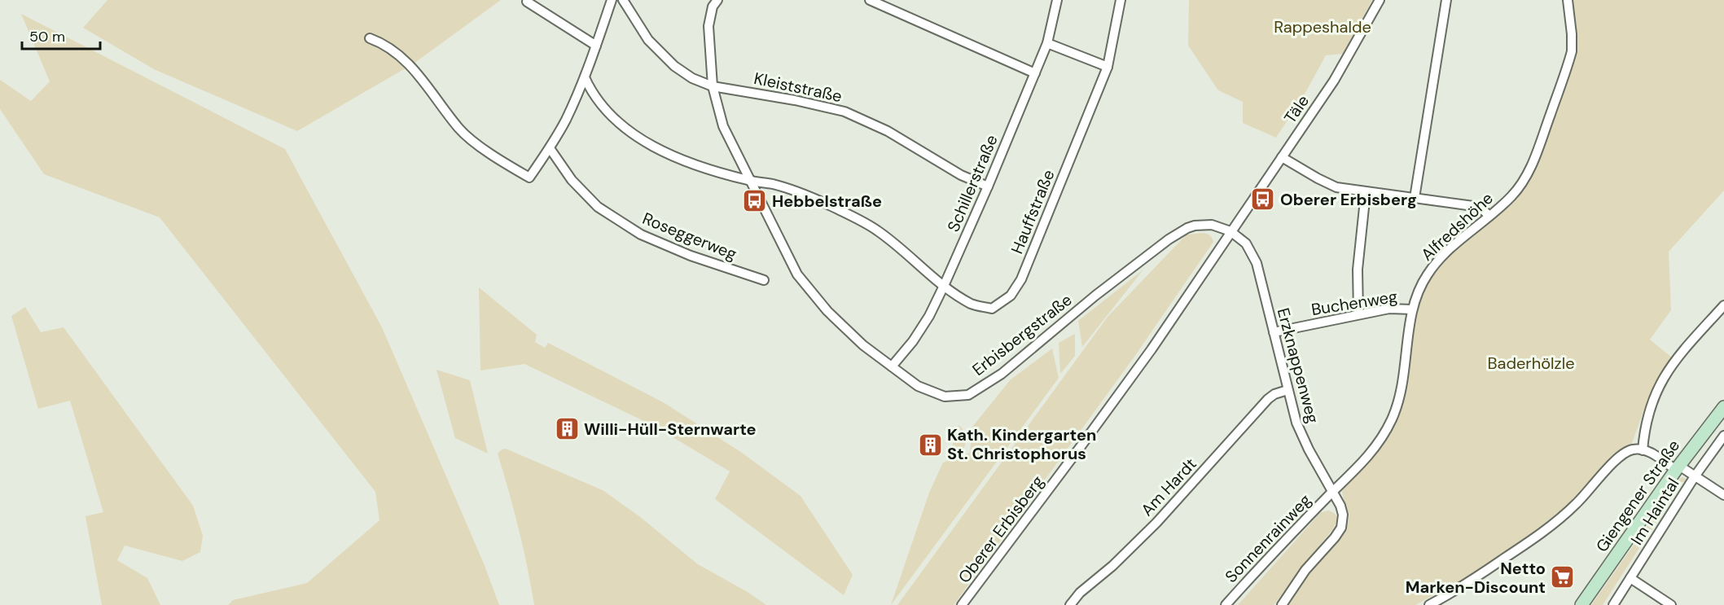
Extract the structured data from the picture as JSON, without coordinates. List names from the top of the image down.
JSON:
{
  "streets": {
    "main road": ["Giengener Straße"],
    "street": [
      "Kleiststraße",
      "Täle",
      "Schillerstraße",
      "Hauffstraße",
      "Alfredshöhe",
      "Roseggerweg",
      "Buchenweg",
      "Erbisbergstraße",
      "Erzknappenweg",
      "Am Hardt",
      "Im Haintal",
      "Oberer Erbisberg",
      "Sonnenrainweg"
    ]
  },
  "crossings": [
    ["Kleiststraße", "Schillerstraße"],
    ["Kleiststraße", "Erbisbergstraße"],
    ["Täle", "Erbisbergstraße"],
    ["Täle", "Erzknappenweg"],
    ["Täle", "Oberer Erbisberg"],
    ["Schillerstraße", "Hauffstraße"],
    ["Schillerstraße", "Erbisbergstraße"],
    ["Alfredshöhe", "Buchenweg"],
    ["Alfredshöhe", "Erzknappenweg"],
    ["Alfredshöhe", "Sonnenrainweg"],
    ["Buchenweg", "Erzknappenweg"],
    ["Erbisbergstraße", "Erzknappenweg"],
    ["Erbisbergstraße", "Oberer Erbisberg"],
    ["Erzknappenweg", "Am Hardt"],
    ["Erzknappenweg", "Oberer Erbisberg"],
    ["Erzknappenweg", "Sonnenrainweg"]
  ],
  "parks": ["Rappeshalde", "Baderhölzle"],
  "places": {
    "bus stop": ["Oberer Erbisberg", "Hebbelstraße"],
    "building": ["Willi-Hüll-Sternwarte", "Kath. Kindergarten St. Christophorus"],
    "supermarket": ["Netto Marken-Discount"]
  },
  "scale_bar": "50 m"
}
